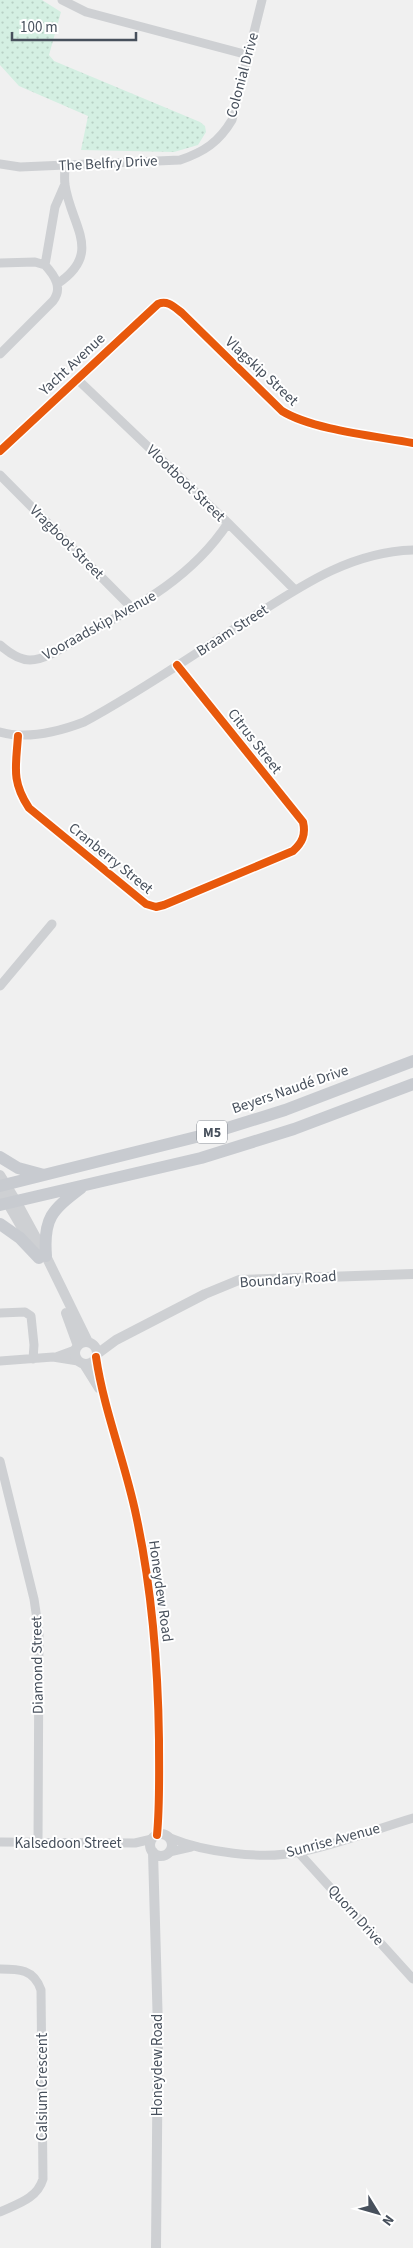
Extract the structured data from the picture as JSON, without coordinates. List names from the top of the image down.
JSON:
{
  "streets": {
    "main road": ["Beyers Naudé Drive", "M5"],
    "street": [
      "Colonial Drive",
      "The Belfry Drive",
      "Yacht Avenue",
      "Vlagskip Street",
      "Vlootboot Street",
      "Vragboot Street",
      "Vooraadskip Avenue",
      "Braam Street",
      "Citrus Street",
      "Cranberry Street",
      "Boundary Road",
      "Honeydew Road",
      "Diamond Street",
      "Sunrise Avenue",
      "Kalsedoon Street",
      "Quorn Drive",
      "Calsium Crescent"
    ]
  },
  "crossings": [
    ["Colonial Drive", "The Belfry Drive"],
    ["Yacht Avenue", "Vlagskip Street"],
    ["Yacht Avenue", "Vlootboot Street"],
    ["Vlootboot Street", "Vooraadskip Avenue"],
    ["Vlootboot Street", "Braam Street"],
    ["Vragboot Street", "Vooraadskip Avenue"],
    ["Braam Street", "Citrus Street"],
    ["Braam Street", "Cranberry Street"],
    ["Citrus Street", "Cranberry Street"],
    ["Boundary Road", "Honeydew Road"],
    ["Honeydew Road", "Sunrise Avenue"],
    ["Honeydew Road", "Kalsedoon Street"],
    ["Diamond Street", "Kalsedoon Street"],
    ["Sunrise Avenue", "Kalsedoon Street"],
    ["Sunrise Avenue", "Quorn Drive"]
  ],
  "scale_bar": "100 m",
  "north": "bottom right"
}
